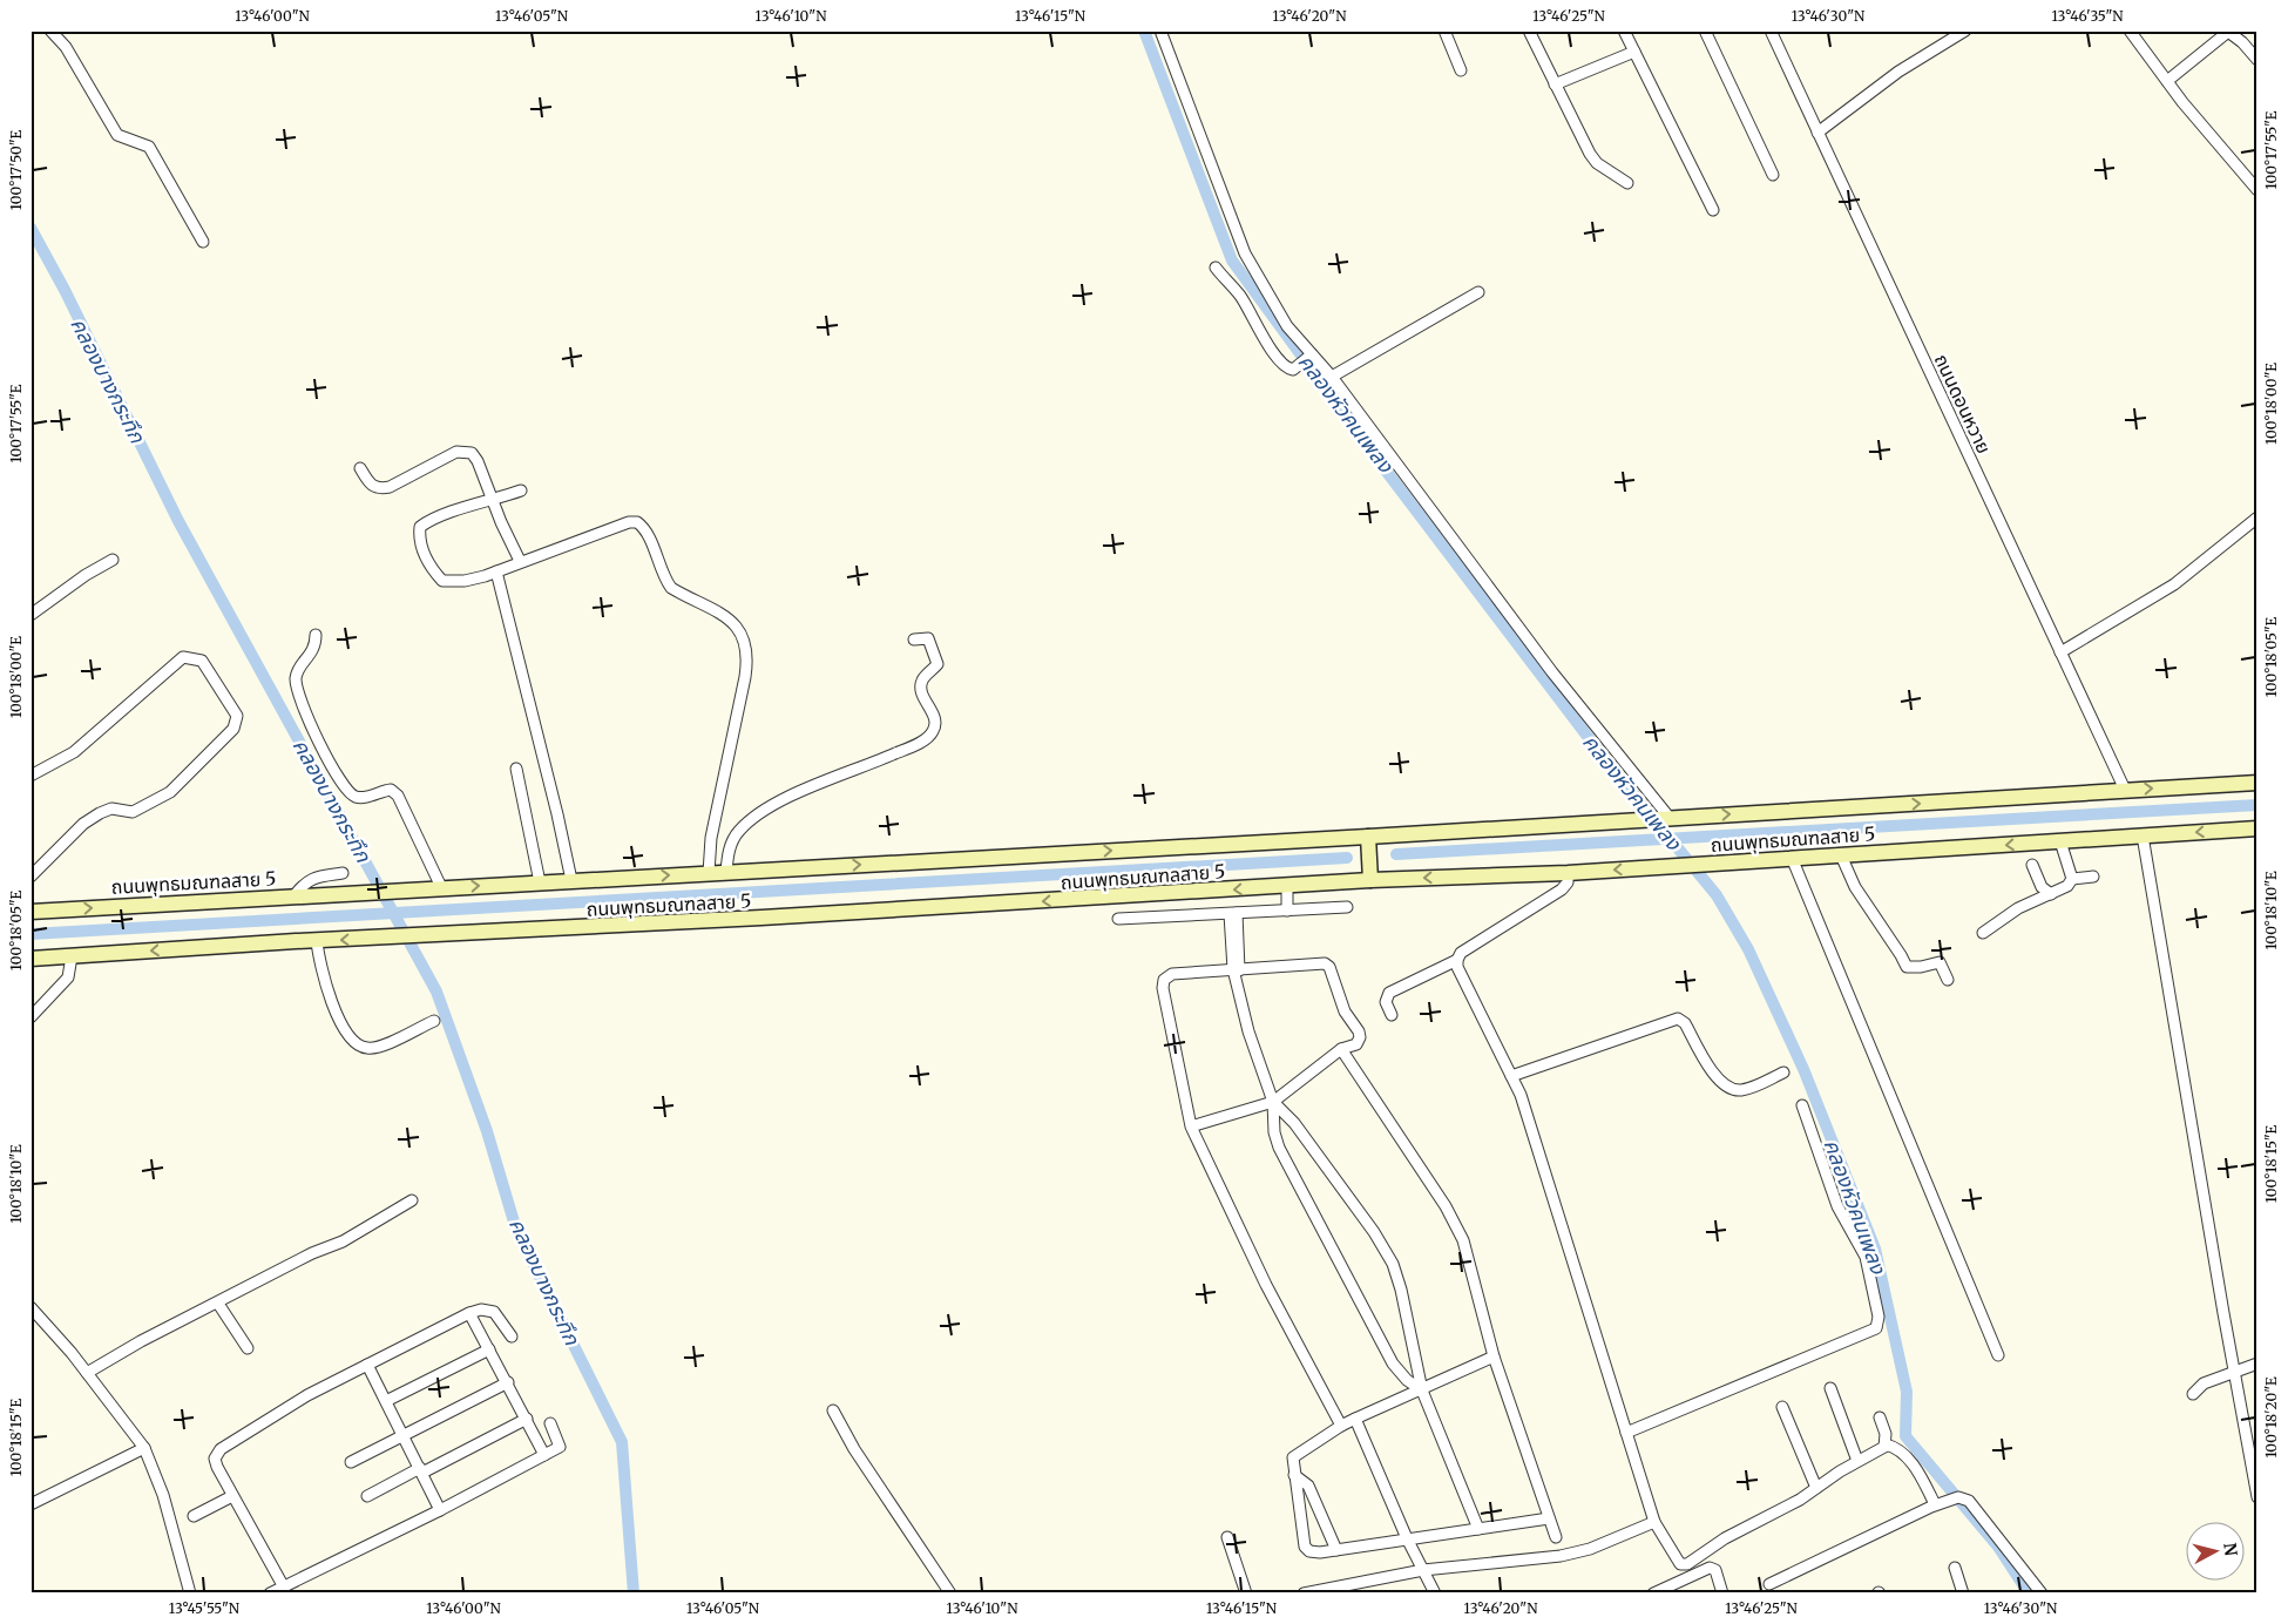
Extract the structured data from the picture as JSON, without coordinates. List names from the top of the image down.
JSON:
{
  "streets": {
    "main road": ["ถนนพุทธมณฑลสาย 5"],
    "street": ["ถนนดอนหวาย"]
  },
  "crossings": [
    ["ถนนดอนหวาย", "ถนนพุทธมณฑลสาย 5"]
  ],
  "water": ["คลองบางกระทึก", "คลองหัวคนเพลง"],
  "north": "right",
  "coordinates": [
    "13°46'00\"N",
    "13°46'05\"N",
    "13°46'10\"N",
    "13°46'15\"N",
    "13°46'20\"N",
    "13°46'25\"N",
    "13°46'30\"N",
    "13°46'35\"N",
    "100°17'55\"E",
    "100°17'50\"E",
    "100°18'00\"E",
    "100°18'05\"E",
    "100°18'10\"E",
    "100°18'15\"E",
    "100°18'20\"E",
    "13°45'55\"N"
  ]
}
